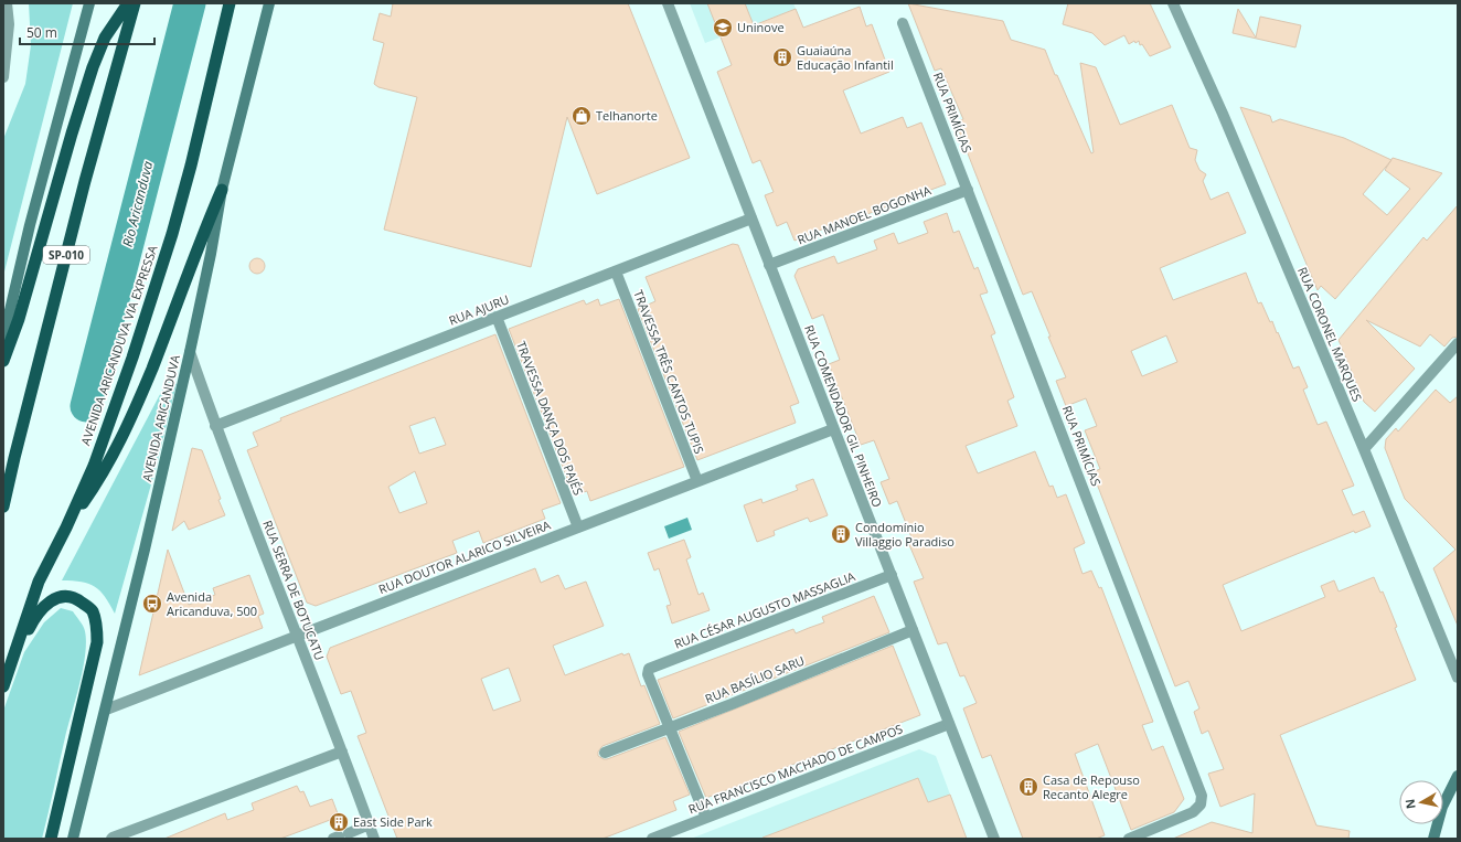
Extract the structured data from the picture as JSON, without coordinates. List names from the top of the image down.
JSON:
{
  "streets": {
    "highway": ["SP-010", "AVENIDA ARICANDUVA VIA EXPRESSA"],
    "main road": ["AVENIDA ARICANDUVA"],
    "street": [
      "RUA PRIMÍCIAS",
      "RUA MANOEL BOGONHA",
      "RUA AJURU",
      "RUA CORONEL MARQUES",
      "TRAVESSA TRÊS CANTOS TUPIS",
      "RUA COMENDADOR GIL PINHEIRO",
      "TRAVESSA DANÇA DOS PAJÉS",
      "RUA DOUTOR ALARICO SILVEIRA",
      "RUA SERRA DE BOTUCATU",
      "RUA CÉSAR AUGUSTO MASSAGLIA",
      "RUA BASÍLIO SARU",
      "RUA FRANCISCO MACHADO DE CAMPOS"
    ]
  },
  "crossings": [
    ["RUA PRIMÍCIAS", "RUA MANOEL BOGONHA"],
    ["RUA MANOEL BOGONHA", "RUA COMENDADOR GIL PINHEIRO"],
    ["RUA AJURU", "TRAVESSA TRÊS CANTOS TUPIS"],
    ["RUA AJURU", "RUA COMENDADOR GIL PINHEIRO"],
    ["RUA AJURU", "TRAVESSA DANÇA DOS PAJÉS"],
    ["RUA AJURU", "RUA SERRA DE BOTUCATU"],
    ["TRAVESSA TRÊS CANTOS TUPIS", "RUA DOUTOR ALARICO SILVEIRA"],
    ["RUA COMENDADOR GIL PINHEIRO", "RUA DOUTOR ALARICO SILVEIRA"],
    ["RUA COMENDADOR GIL PINHEIRO", "RUA CÉSAR AUGUSTO MASSAGLIA"],
    ["RUA COMENDADOR GIL PINHEIRO", "RUA BASÍLIO SARU"],
    ["RUA COMENDADOR GIL PINHEIRO", "RUA FRANCISCO MACHADO DE CAMPOS"],
    ["AVENIDA ARICANDUVA", "RUA DOUTOR ALARICO SILVEIRA"],
    ["AVENIDA ARICANDUVA", "RUA SERRA DE BOTUCATU"],
    ["TRAVESSA DANÇA DOS PAJÉS", "RUA DOUTOR ALARICO SILVEIRA"],
    ["RUA DOUTOR ALARICO SILVEIRA", "RUA SERRA DE BOTUCATU"],
    ["RUA CÉSAR AUGUSTO MASSAGLIA", "RUA BASÍLIO SARU"]
  ],
  "water": ["Rio Aricanduva"],
  "places": {
    "school or university": ["Uninove"],
    "building": [
      "Guaiaúna Educação Infantil",
      "Condomínio Villaggio Paradiso",
      "Casa de Repouso Recanto Alegre",
      "East Side Park"
    ],
    "shop": ["Telhanorte"],
    "bus stop": ["Avenida Aricanduva, 500"]
  },
  "scale_bar": "50 m",
  "north": "left"
}
